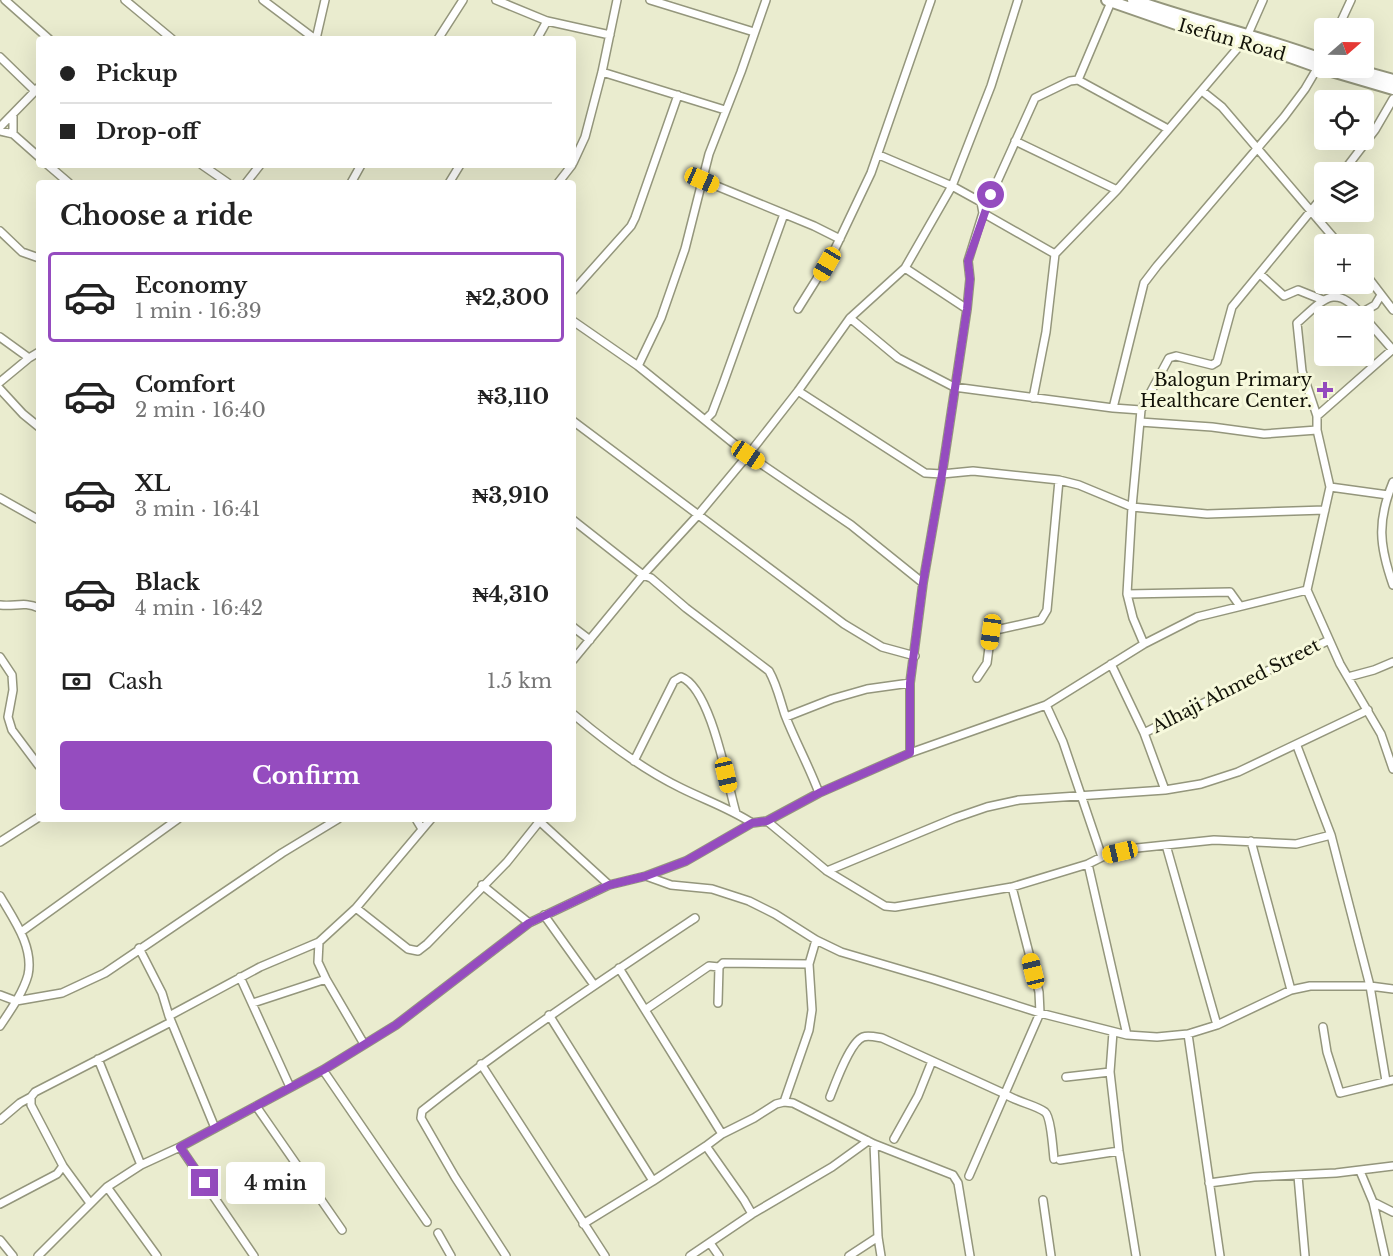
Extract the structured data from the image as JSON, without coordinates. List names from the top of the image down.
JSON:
{
  "streets": {
    "street": ["Isefun Road", "Alhaji Ahmed Street"]
  },
  "places": {
    "health": ["Balogun Primary Healthcare Center."]
  },
  "north": "right",
  "page": {
    "map_buttons": ["+", "−"],
    "banner": ["Pickup", "Drop-off"],
    "heading": "Choose a ride",
    "list": [
      {
        "name": "Economy",
        "note": "1 min · 16:39",
        "value": "₦2,300"
      },
      {
        "name": "Comfort",
        "note": "2 min · 16:40",
        "value": "₦3,110"
      },
      {
        "name": "XL",
        "note": "3 min · 16:41",
        "value": "₦3,910"
      },
      {
        "name": "Black",
        "note": "4 min · 16:42",
        "value": "₦4,310"
      }
    ],
    "pay": ["Cash", "1.5 km"],
    "buttons": "Confirm",
    "bubble": "4 min"
  }
}
